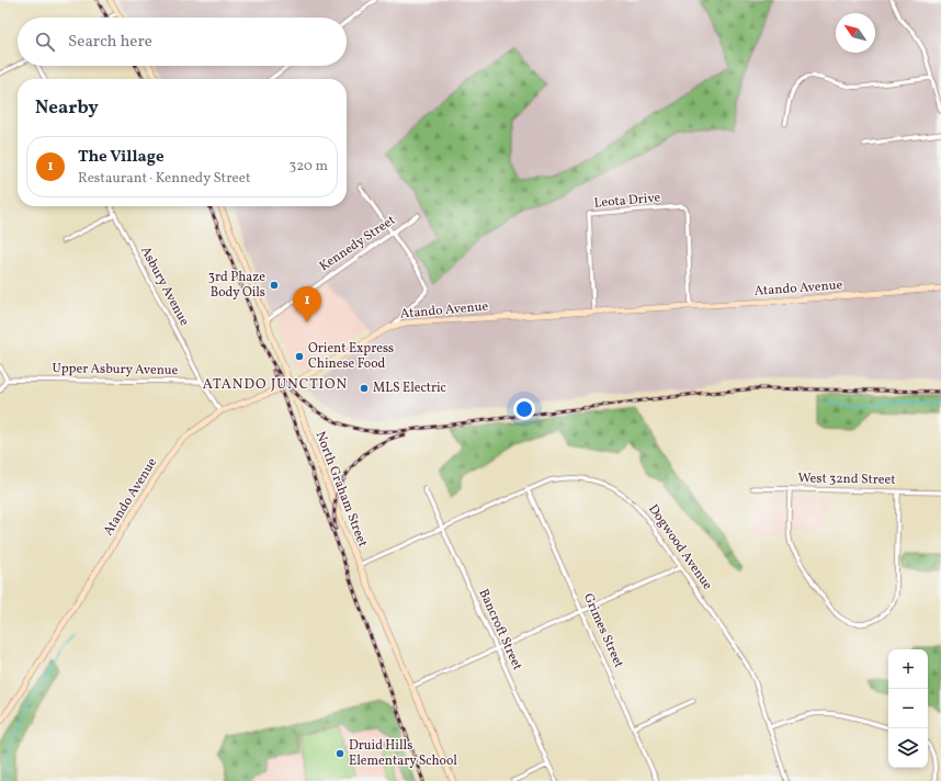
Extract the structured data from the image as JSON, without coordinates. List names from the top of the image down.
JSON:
{
  "streets": {
    "main road": ["Atando Avenue", "North Graham Street"],
    "street": [
      "Leota Drive",
      "Kennedy Street",
      "Asbury Avenue",
      "Upper Asbury Avenue",
      "West 32nd Street",
      "Dogwood Avenue",
      "Bancroft Street",
      "Grimes Street"
    ]
  },
  "crossings": [
    ["Leota Drive", "Atando Avenue"],
    ["Kennedy Street", "North Graham Street"],
    ["Asbury Avenue", "Upper Asbury Avenue"],
    ["Atando Avenue", "North Graham Street"],
    ["North Graham Street", "Dogwood Avenue"],
    ["Dogwood Avenue", "Bancroft Street"],
    ["Dogwood Avenue", "Grimes Street"]
  ],
  "districts": ["ATANDO JUNCTION"],
  "places": [
    "3rd Phaze Body Oils",
    "Orient Express Chinese Food",
    "MLS Electric",
    "Druid Hills Elementary School"
  ],
  "north": "top left",
  "page": {
    "search": "Search here",
    "heading": "Nearby",
    "list": [
      {
        "mark": "1",
        "name": "The Village",
        "note": "Restaurant · Kennedy Street",
        "value": "320 m"
      }
    ],
    "pins": "1",
    "map_buttons": ["+", "−"]
  }
}
